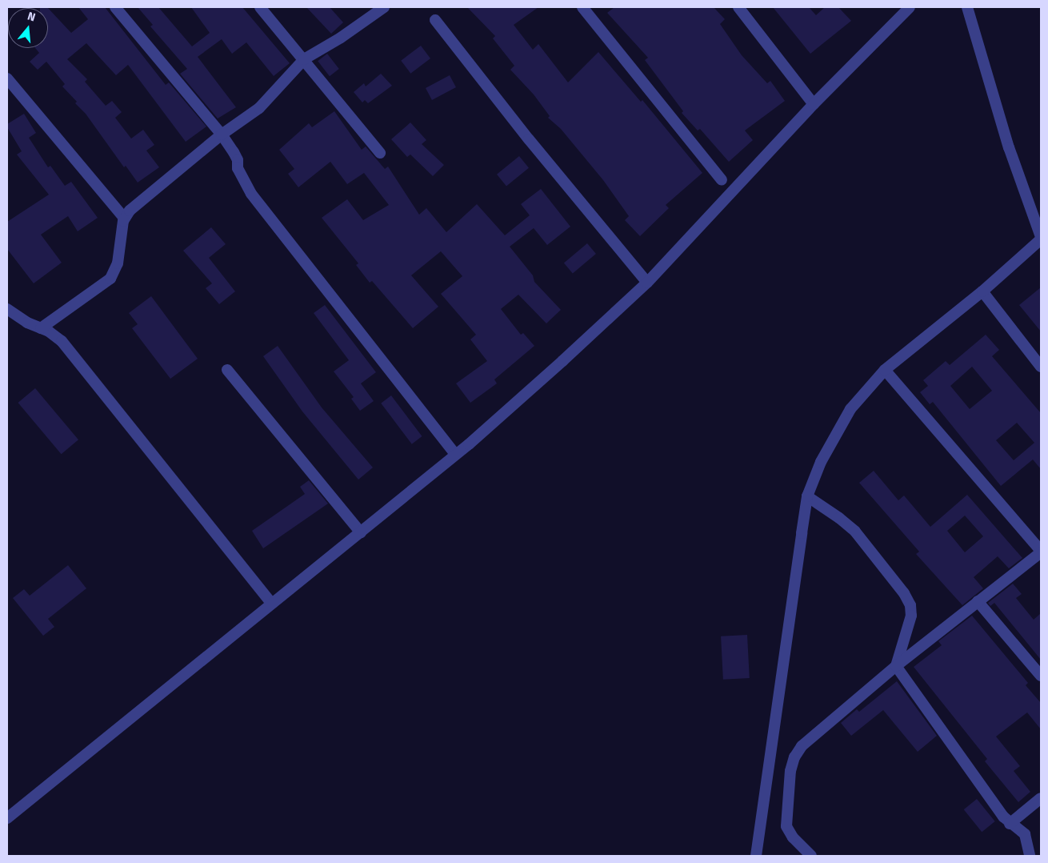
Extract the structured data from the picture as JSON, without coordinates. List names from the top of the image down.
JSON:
{
  "north": "top"
}
